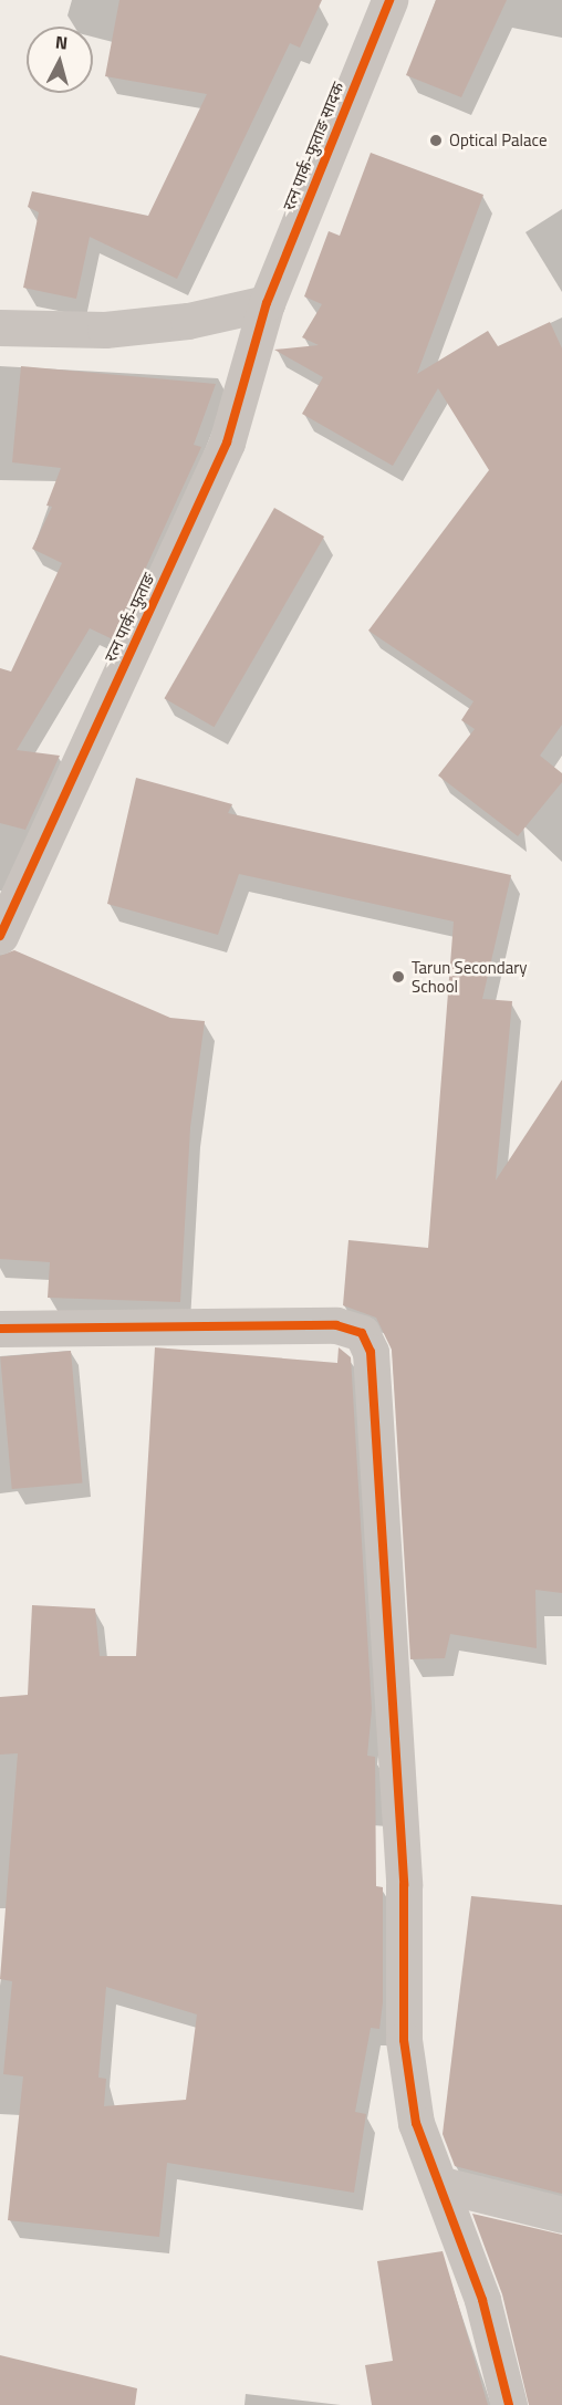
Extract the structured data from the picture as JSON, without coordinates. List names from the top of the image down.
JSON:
{
  "streets": {
    "street": ["रत्न पार्क-फुताङ सादक", "रत्न पार्क-फुताङ"]
  },
  "crossings": [
    ["रत्न पार्क-फुताङ सादक", "रत्न पार्क-फुताङ"]
  ],
  "places": ["Optical Palace", "Tarun Secondary School"],
  "north": "top"
}
